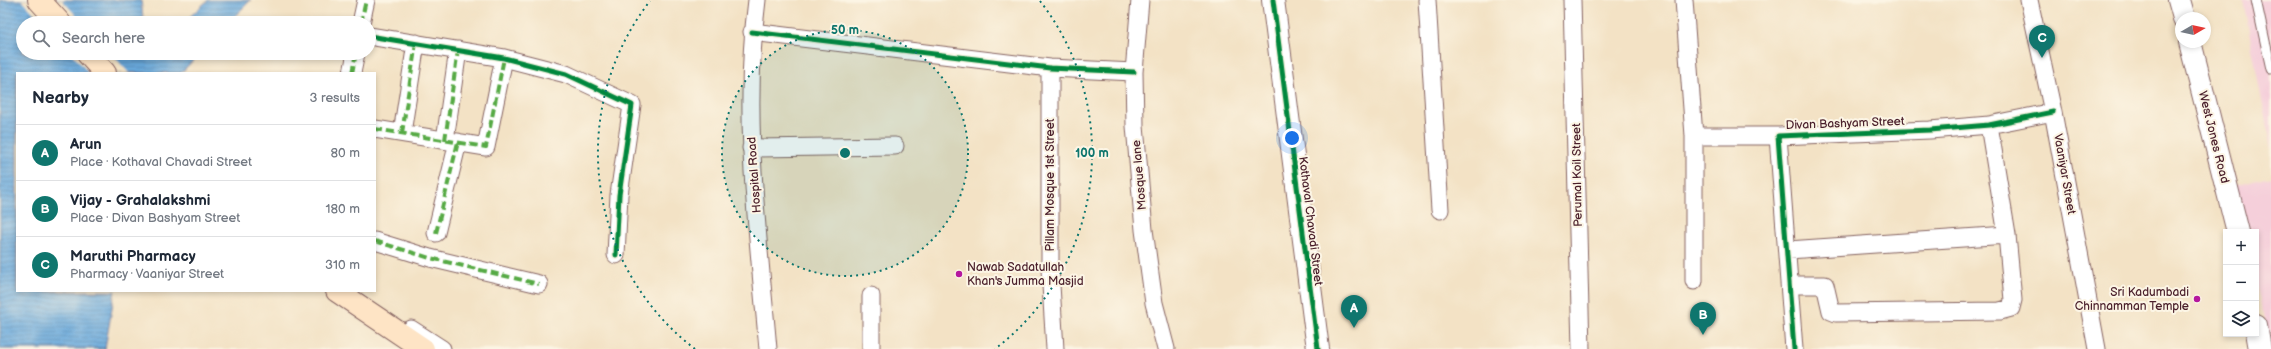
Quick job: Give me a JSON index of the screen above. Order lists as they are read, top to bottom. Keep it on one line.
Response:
{"streets":{"street":["Divan Bashyam Street","West Jones Road","Vaaniyar Street","Hospital Road","Mosque lane","Perumal Koil Street","Pillam Mosque 1st Street","Kothaval Chavadi Street"]},"crossings":[["Divan Bashyam Street","Vaaniyar Street"]],"places":["Nawab Sadatullah Khan's Jumma Masjid","Sri Kadumbadi Chinnamman Temple"],"north":"right","page":{"search":"Search here","pins":["C","A","B"],"heading":["Nearby","3 results"],"list":[{"mark":"A","name":"Arun","note":"Place · Kothaval Chavadi Street","value":"80 m"},{"mark":"B","name":"Vijay - Grahalakshmi","note":"Place · Divan Bashyam Street","value":"180 m"},{"mark":"C","name":"Maruthi Pharmacy","note":"Pharmacy · Vaaniyar Street","value":"310 m"}],"map_buttons":["+","−"]},"rings":["50 m","100 m"]}
